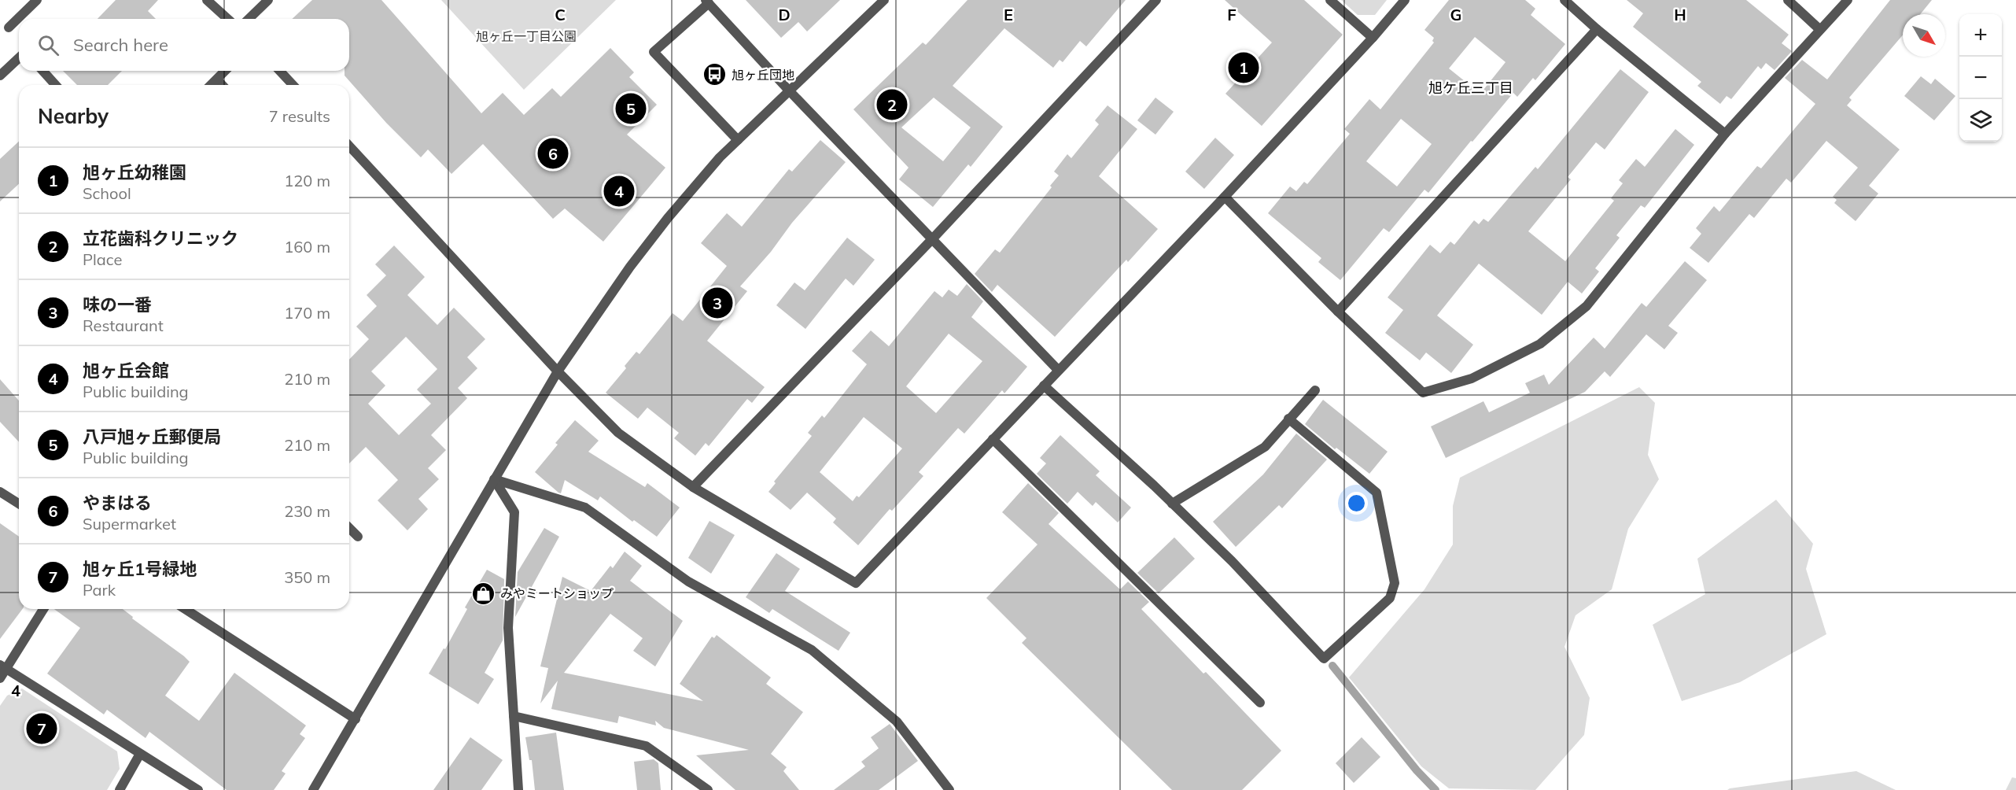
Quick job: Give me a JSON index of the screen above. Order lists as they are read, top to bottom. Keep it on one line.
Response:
{"districts":["旭ケ丘三丁目"],"parks":["旭ヶ丘一丁目公園"],"places":{"bus stop":["旭ヶ丘団地"],"shop":["みやミートショップ"]},"north":"bottom right","page":{"map_buttons":["+","−"],"search":"Search here","pins":["1","2","5","6","4","3","7"],"heading":["Nearby","7 results"],"list":[{"mark":"1","name":"旭ヶ丘幼稚園","note":"School","value":"120 m"},{"mark":"2","name":"立花歯科クリニック","note":"Place","value":"160 m"},{"mark":"3","name":"味の一番","note":"Restaurant","value":"170 m"},{"mark":"4","name":"旭ヶ丘会館","note":"Public building","value":"210 m"},{"mark":"5","name":"八戸旭ヶ丘郵便局","note":"Public building","value":"210 m"},{"mark":"6","name":"やまはる","note":"Supermarket","value":"230 m"},{"mark":"7","name":"旭ヶ丘1号緑地","note":"Park","value":"350 m"}]},"grid":{"columns":["C","D","E","F","G","H"],"rows":["4"]}}
